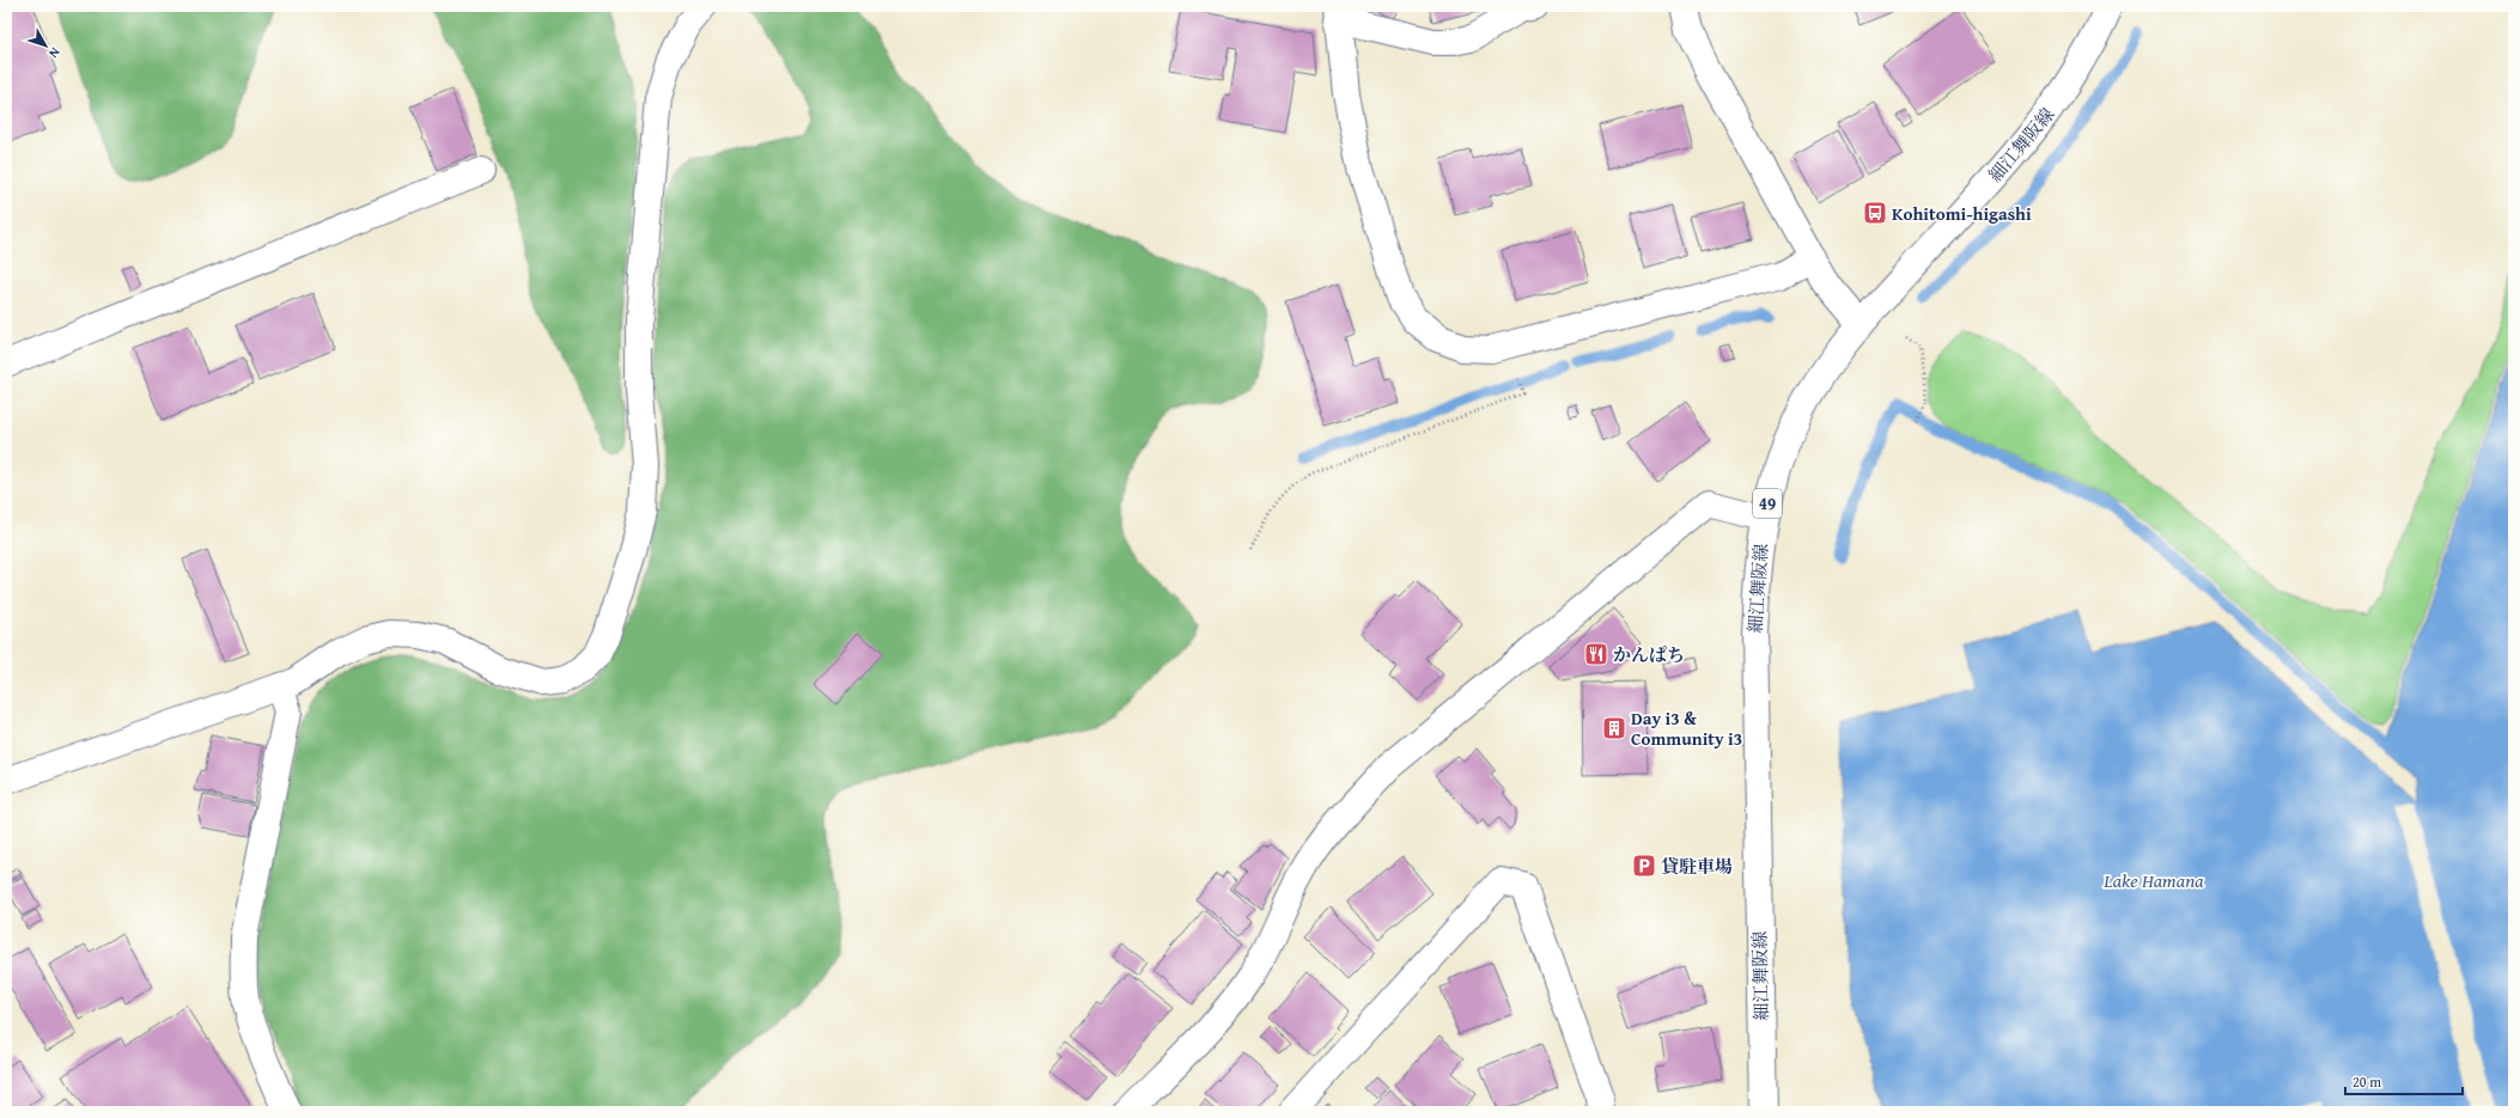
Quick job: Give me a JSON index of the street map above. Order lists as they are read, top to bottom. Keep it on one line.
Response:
{"streets":{"street":["細江舞阪線","49"]},"water":["Lake Hamana"],"places":{"bus stop":["Kohitomi-higashi"],"restaurant":["かんぱち"],"building":["Day i3 & Community i3"],"parking":["貸駐車場"]},"scale_bar":"20 m","north":"bottom right"}
